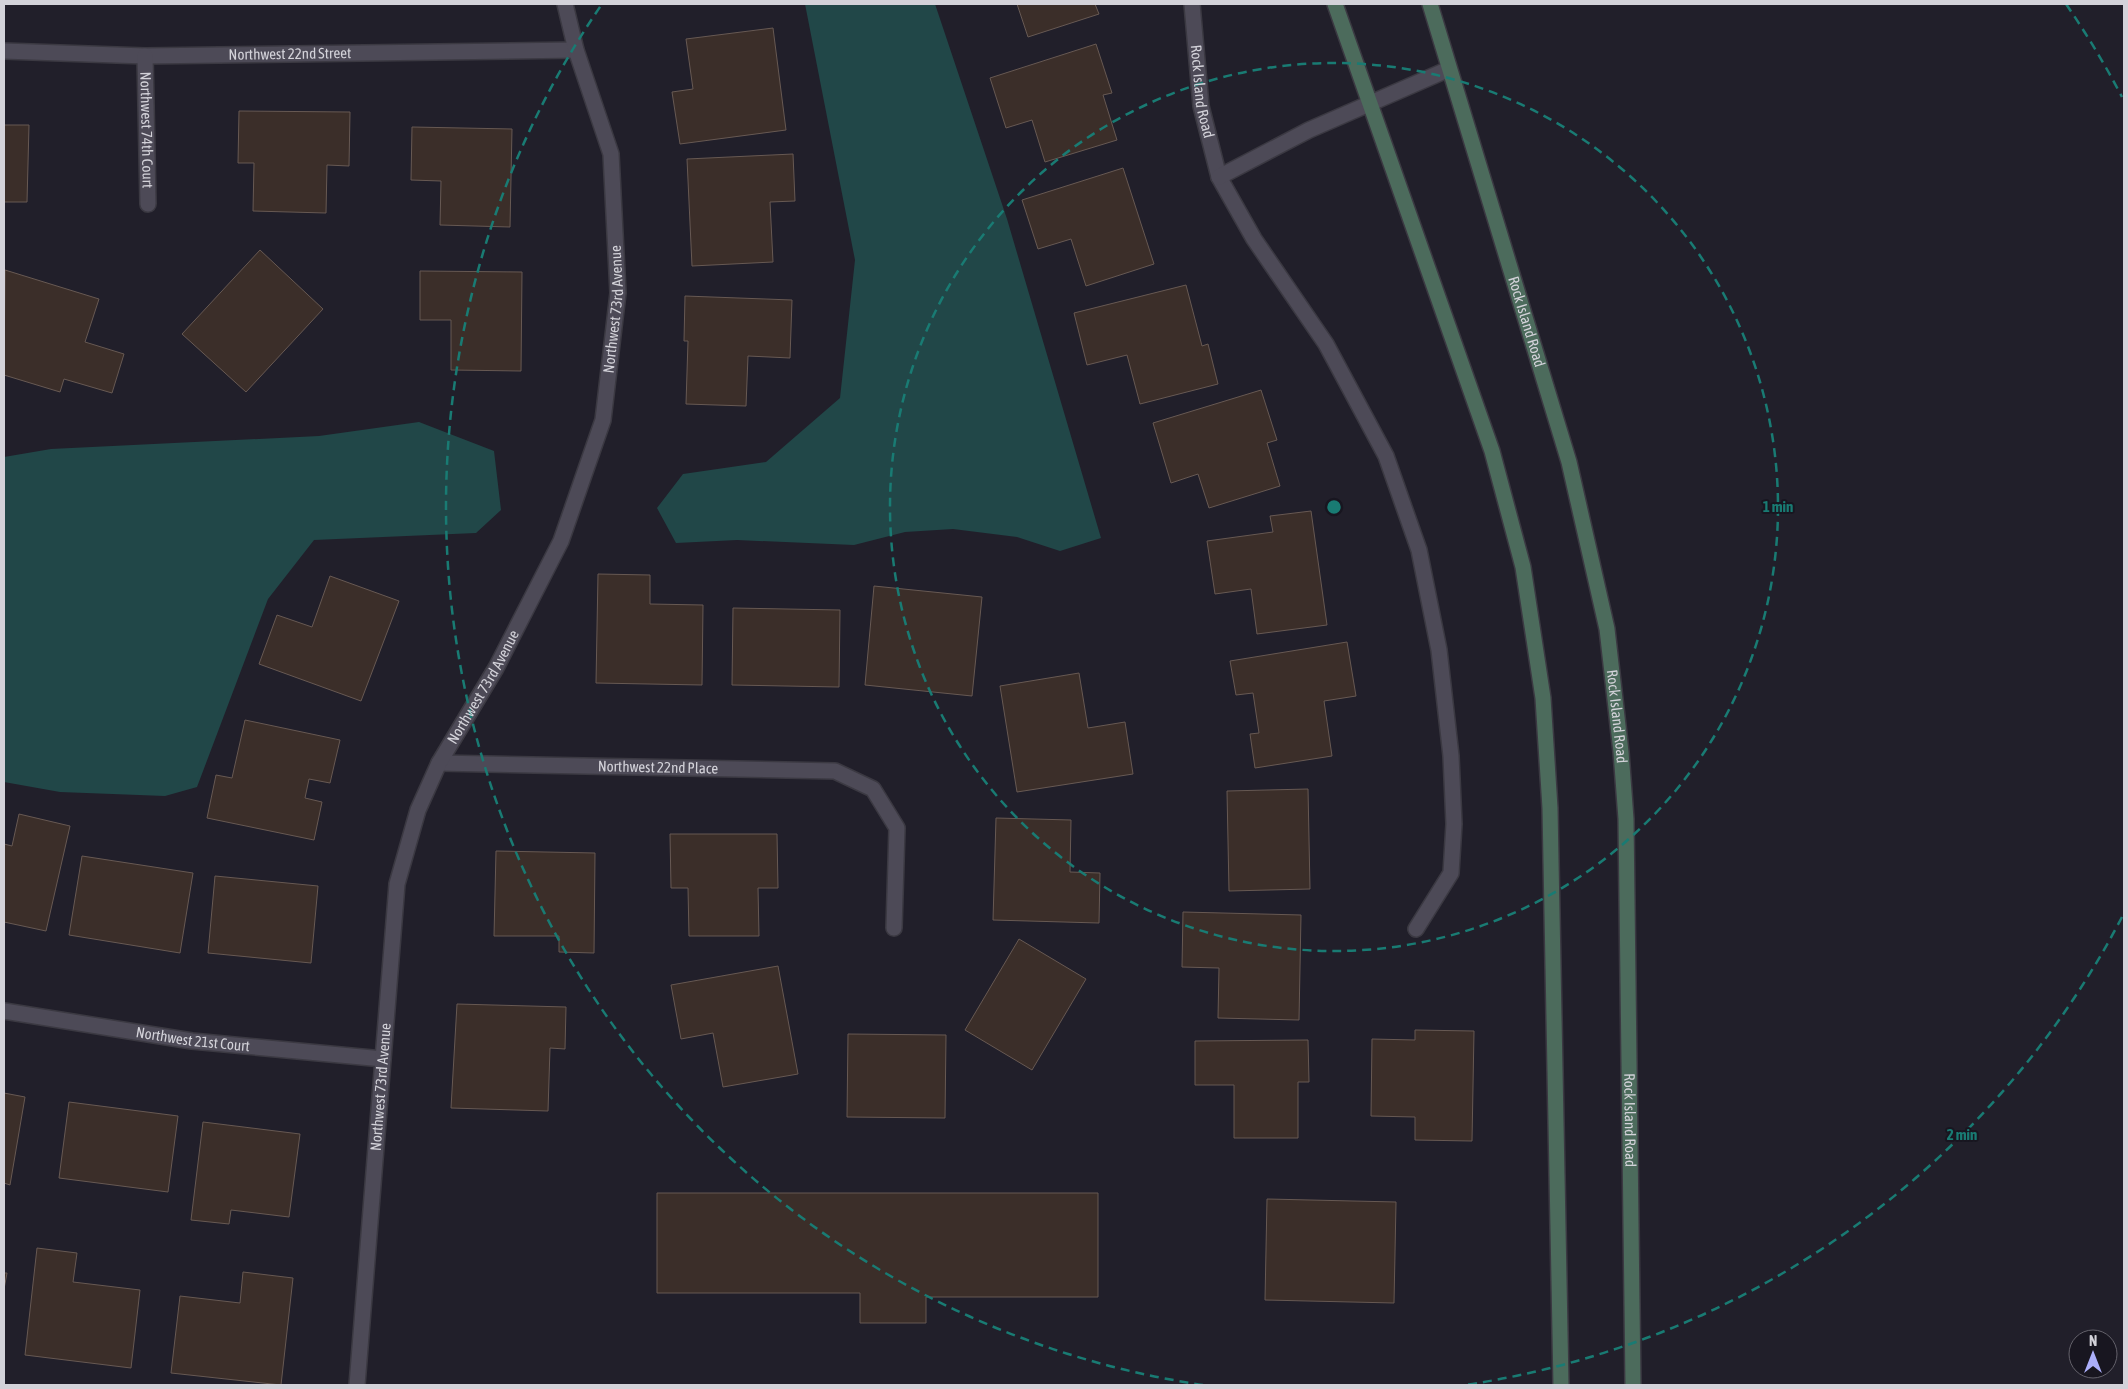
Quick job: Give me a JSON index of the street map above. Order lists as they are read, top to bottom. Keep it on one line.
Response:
{"streets":{"main road":["Rock Island Road"],"street":["Northwest 22nd Street","Northwest 74th Court","Northwest 73rd Avenue","Northwest 22nd Place","Northwest 21st Court"]},"crossings":[["Northwest 22nd Street","Northwest 74th Court"],["Northwest 22nd Street","Northwest 73rd Avenue"],["Northwest 73rd Avenue","Northwest 22nd Place"],["Northwest 73rd Avenue","Northwest 21st Court"]],"north":"top","rings":["1 min","2 min"]}
